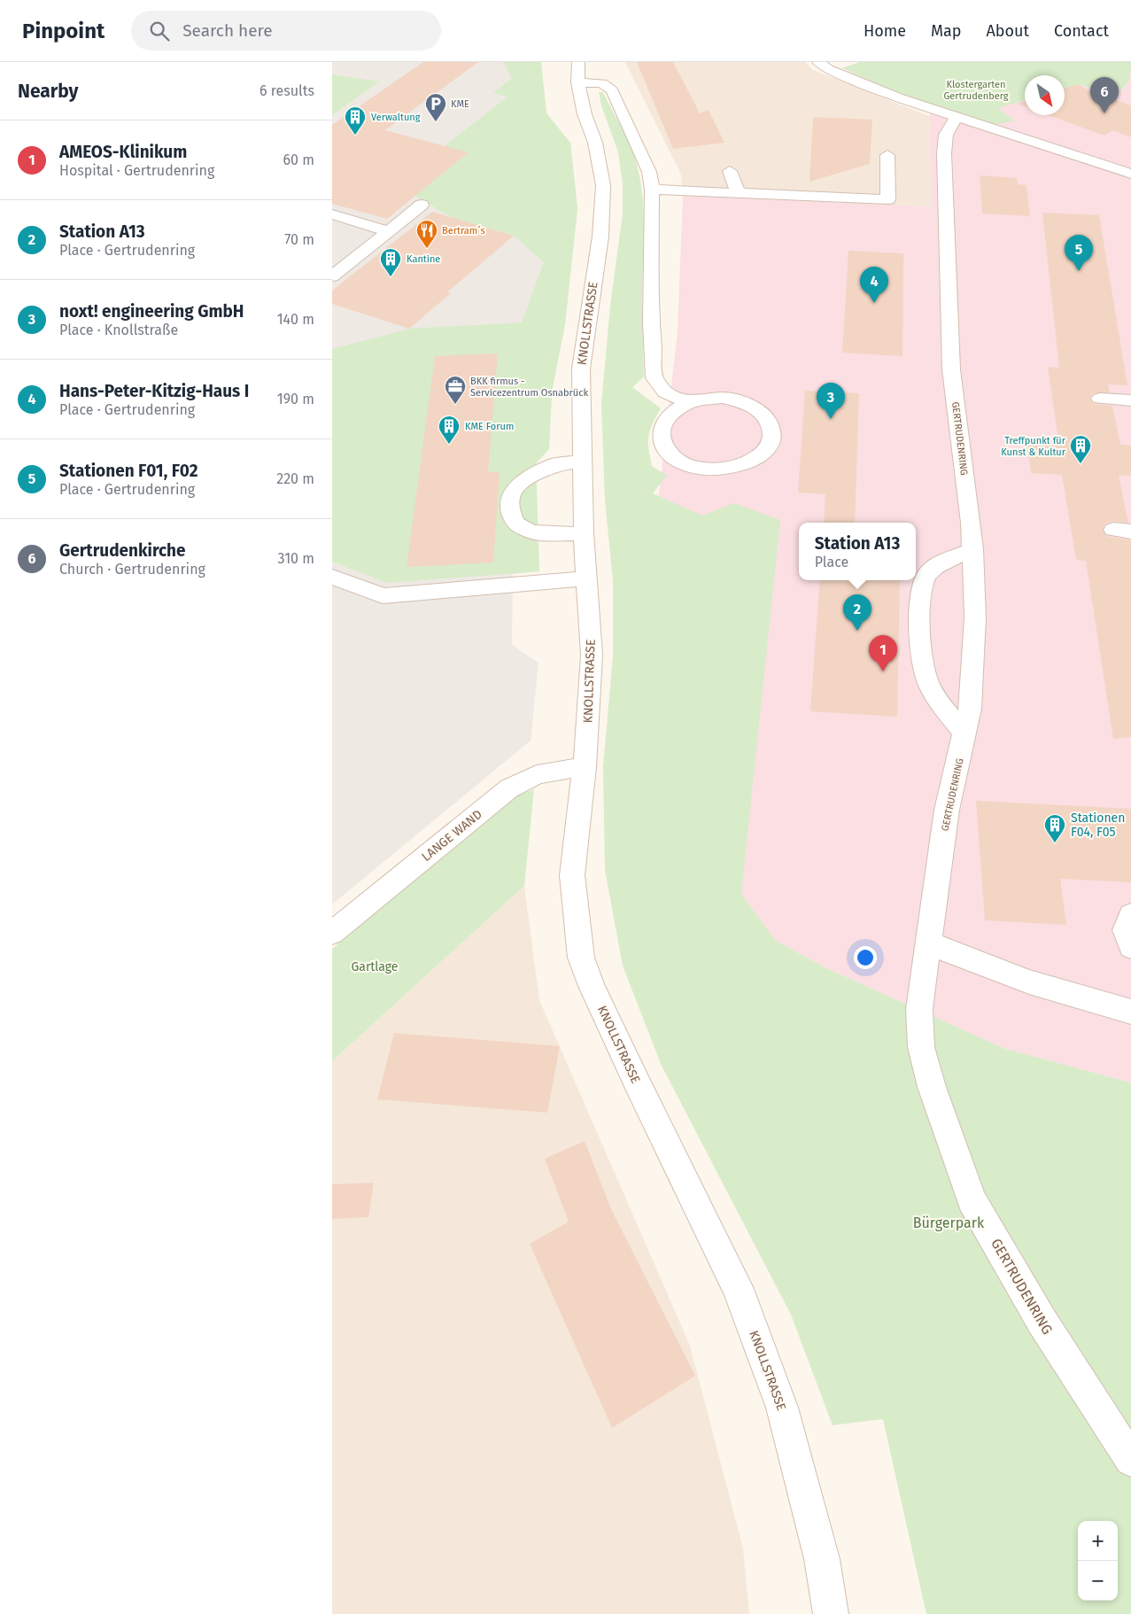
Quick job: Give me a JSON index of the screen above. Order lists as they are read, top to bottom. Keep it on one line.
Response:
{"streets":{"street":["KNOLLSTRASSE","GERTRUDENRING","LANGE WAND"]},"crossings":[["KNOLLSTRASSE","LANGE WAND"]],"parks":["Klostergarten Gertrudenberg","Gartlage","Bürgerpark"],"places":{"parking":["KME"],"building":["Verwaltung","Kantine","KME Forum","Treffpunkt für Kunst & Kultur","Stationen F04, F05"],"restaurant":["Bertram´s"],"office":["BKK firmus - Servicezentrum Osnabrück"]},"north":"bottom right","page":{"header":"Pinpoint","search":"Search here","nav":["Home","Map","About","Contact"],"heading":["Nearby","6 results"],"pins":["6","5","4","3","2","1"],"list":[{"mark":"1","name":"AMEOS-Klinikum","note":"Hospital · Gertrudenring","value":"60 m"},{"mark":"2","name":"Station A13","note":"Place · Gertrudenring","value":"70 m"},{"mark":"3","name":"noxt! engineering GmbH","note":"Place · Knollstraße","value":"140 m"},{"mark":"4","name":"Hans-Peter-Kitzig-Haus I","note":"Place · Gertrudenring","value":"190 m"},{"mark":"5","name":"Stationen F01, F02","note":"Place · Gertrudenring","value":"220 m"},{"mark":"6","name":"Gertrudenkirche","note":"Church · Gertrudenring","value":"310 m"}],"popup":["Station A13","Place"],"map_buttons":["+","−"]}}
